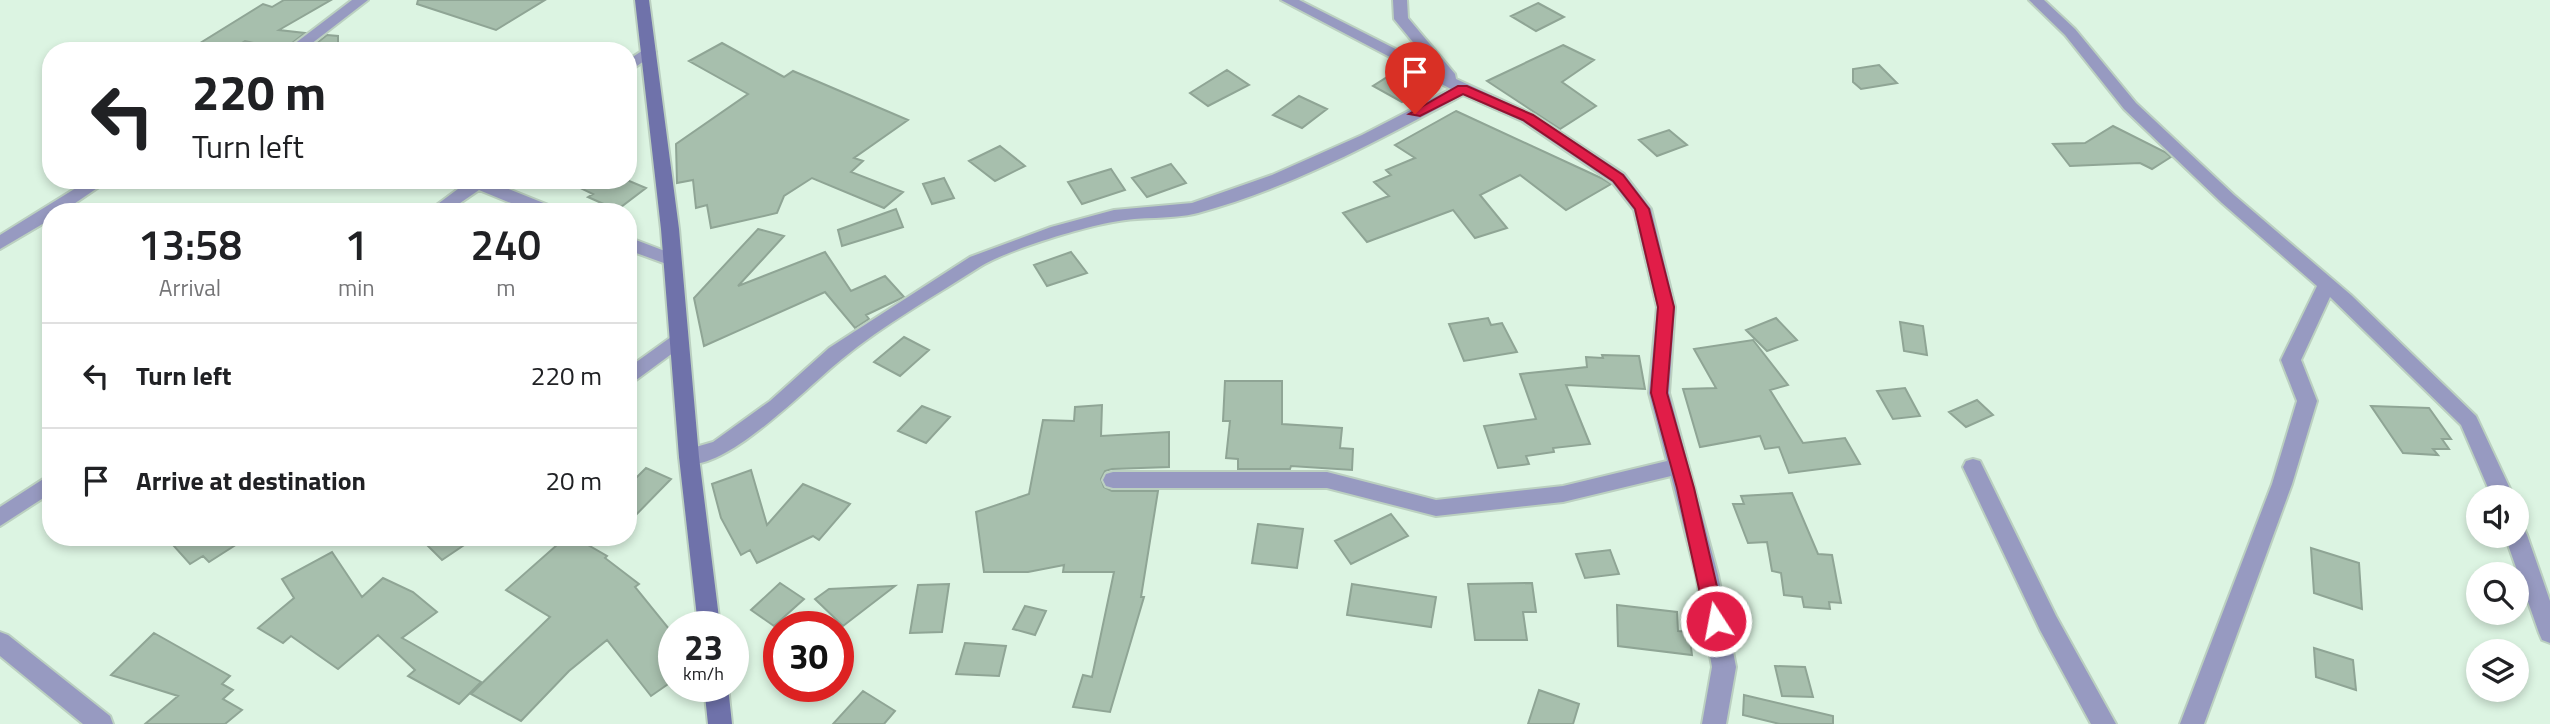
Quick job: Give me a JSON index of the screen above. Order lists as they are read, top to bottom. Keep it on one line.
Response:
{"page":{"turn":["220 m","Turn left"],"eta":["13:58","Arrival","1","min","240","m"],"list":[{"name":"Turn left","value":"220 m"},{"name":"Arrive at destination","value":"20 m"}],"speed":"23 km/h","limit":"30"}}
